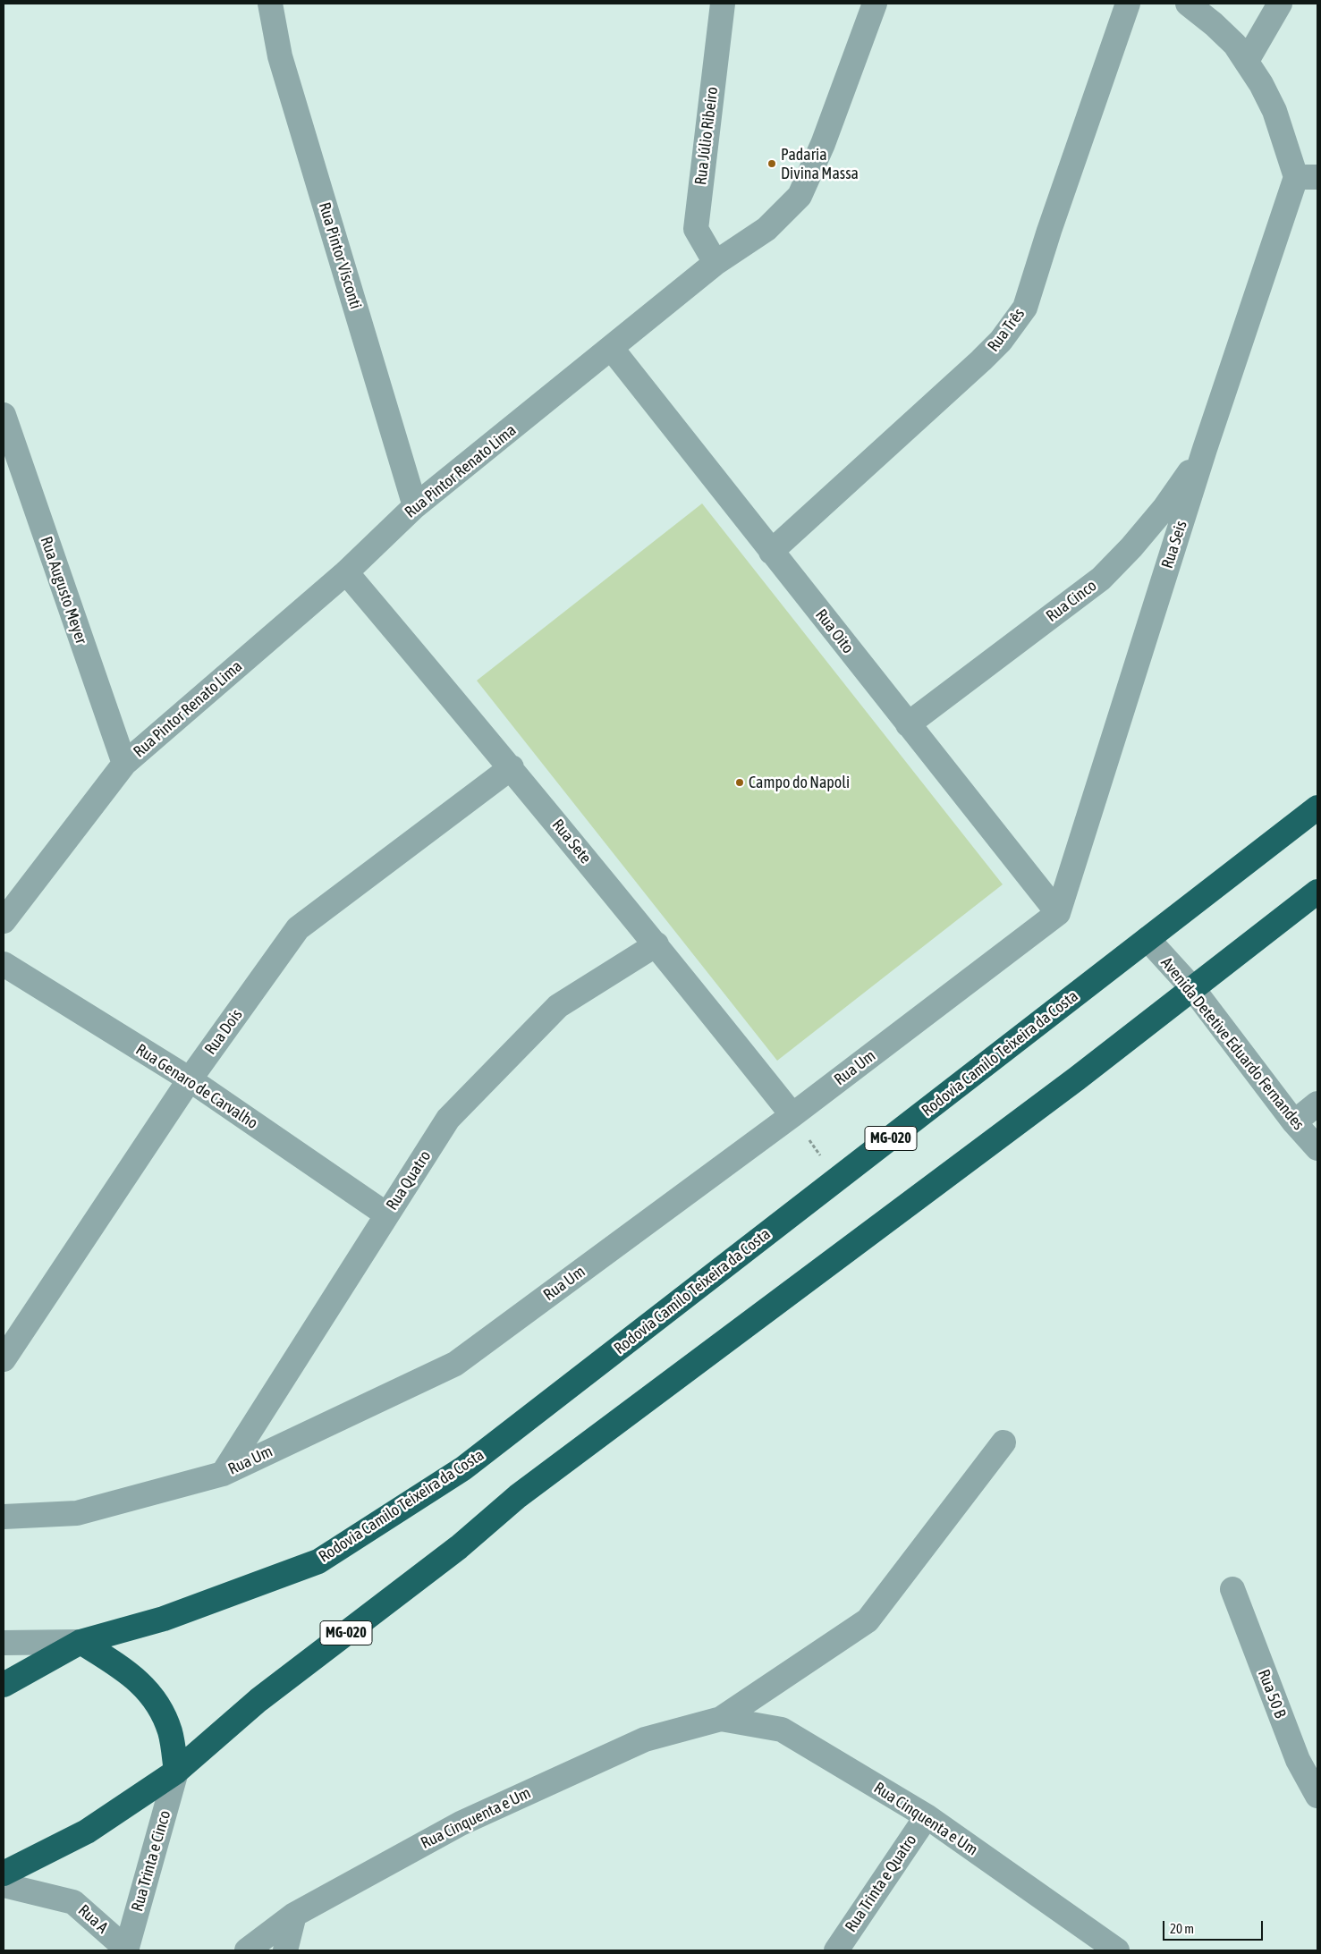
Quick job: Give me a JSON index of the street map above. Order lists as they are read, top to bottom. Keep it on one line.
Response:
{"streets":{"highway":["Rodovia Camilo Teixeira da Costa","MG-020"],"street":["Rua Júlio Ribeiro","Rua Pintor Visconti","Rua Três","Rua Pintor Renato Lima","Rua Seis","Rua Augusto Meyer","Rua Cinco","Rua Oito","Rua Sete","Rua Dois","Avenida Detetive Eduardo Fernandes","Rua Um","Rua Genaro de Carvalho","Rua Quatro","Rua 50 B","Rua Cinquenta e Um","Rua Trinta e Cinco","Rua Trinta e Quatro","Rua A"]},"crossings":[["Rua Júlio Ribeiro","Rua Pintor Renato Lima"],["Rua Pintor Visconti","Rua Pintor Renato Lima"],["Rua Três","Rua Oito"],["Rua Pintor Renato Lima","Rua Augusto Meyer"],["Rua Pintor Renato Lima","Rua Oito"],["Rua Pintor Renato Lima","Rua Sete"],["Rua Seis","Rua Cinco"],["Rua Seis","Rua Oito"],["Rua Seis","Rua Um"],["Rua Cinco","Rua Oito"],["Rua Oito","Rua Um"],["Rua Sete","Rua Dois"],["Rua Sete","Rua Um"],["Rua Sete","Rua Quatro"],["Rua Dois","Rua Genaro de Carvalho"],["Avenida Detetive Eduardo Fernandes","Rodovia Camilo Teixeira da Costa"],["Avenida Detetive Eduardo Fernandes","MG-020"],["Rodovia Camilo Teixeira da Costa","MG-020"],["Rua Um","Rua Quatro"],["Rua Genaro de Carvalho","Rua Quatro"],["MG-020","Rua Trinta e Cinco"],["Rua Cinquenta e Um","Rua Trinta e Quatro"],["Rua Trinta e Cinco","Rua A"]],"places":["Padaria Divina Massa","Campo do Napoli"],"scale_bar":"20 m"}
